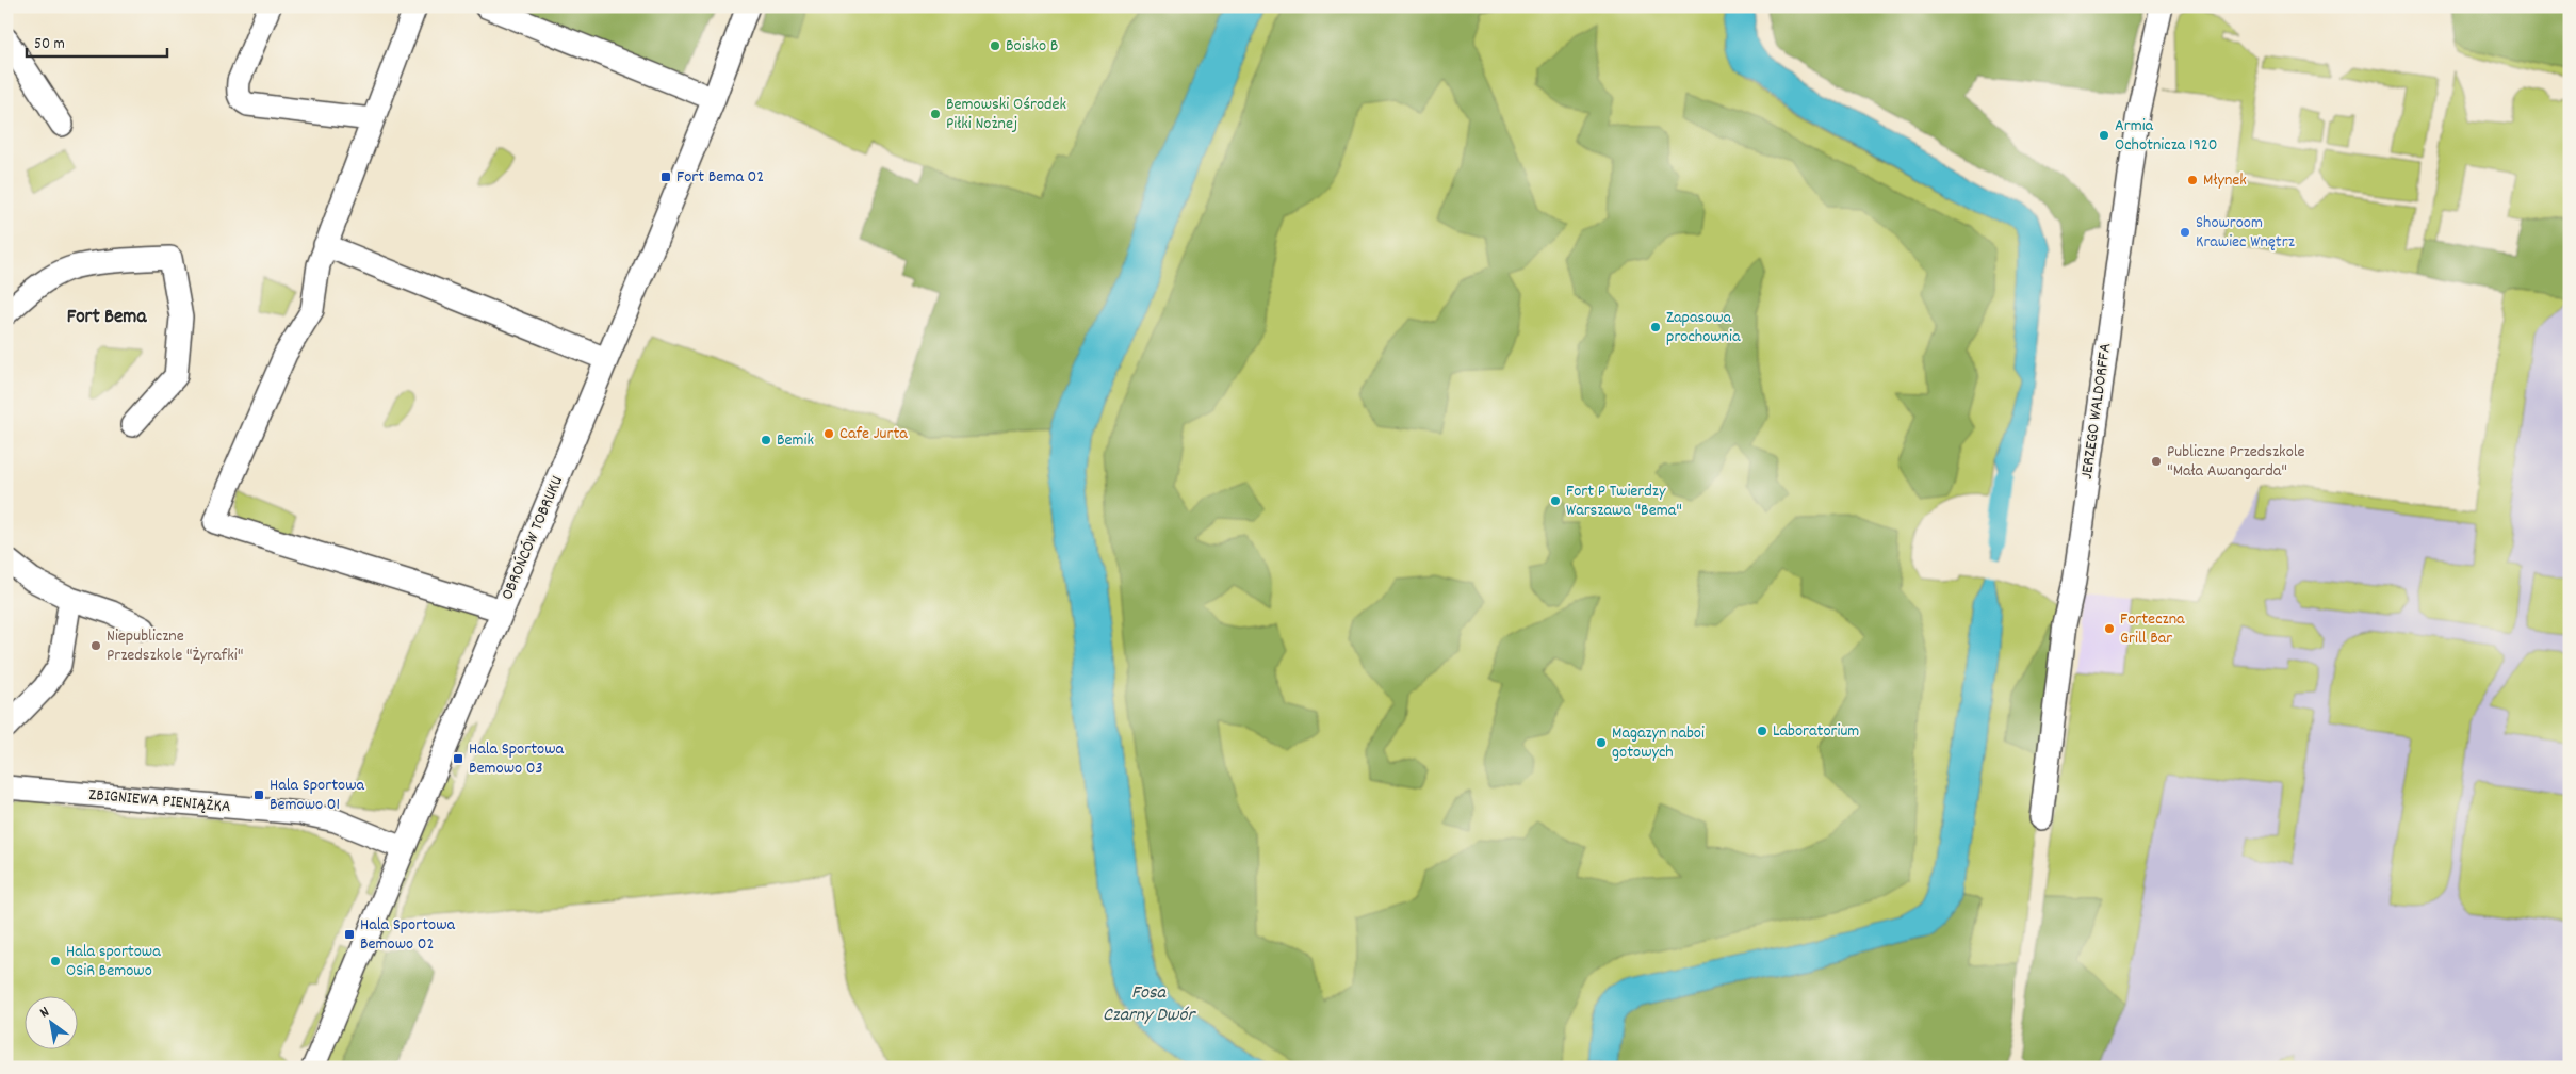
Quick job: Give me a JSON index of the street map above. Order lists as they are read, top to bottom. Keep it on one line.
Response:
{"streets":{"street":["JERZEGO WALDORFFA","OBROŃCÓW TOBRUKU","ZBIGNIEWA PIENIĄŻKA"]},"crossings":[["OBROŃCÓW TOBRUKU","ZBIGNIEWA PIENIĄŻKA"]],"districts":["Fort Bema"],"water":["Fosa Czarny Dwór"],"places":{"other":["Boisko B","Bemowski Ośrodek Piłki Nożnej","Armia Ochotnicza 1920","Młynek","Showroom Krawiec Wnętrz","Zapasowa prochownia","Cafe Jurta","Bemik","Publiczne Przedszkole \"Mała Awangarda\"","Fort P Twierdzy Warszawa \"Bema\"","Forteczna Grill Bar","Niepubliczne Przedszkole \"Żyrafki\"","Laboratorium","Magazyn naboi gotowych","Hala sportowa OSiR Bemowo"],"transit":["Fort Bema 02","Hala Sportowa Bemowo 03","Hala Sportowa Bemowo 01","Hala Sportowa Bemowo 02"]},"scale_bar":"50 m","north":"top left"}
